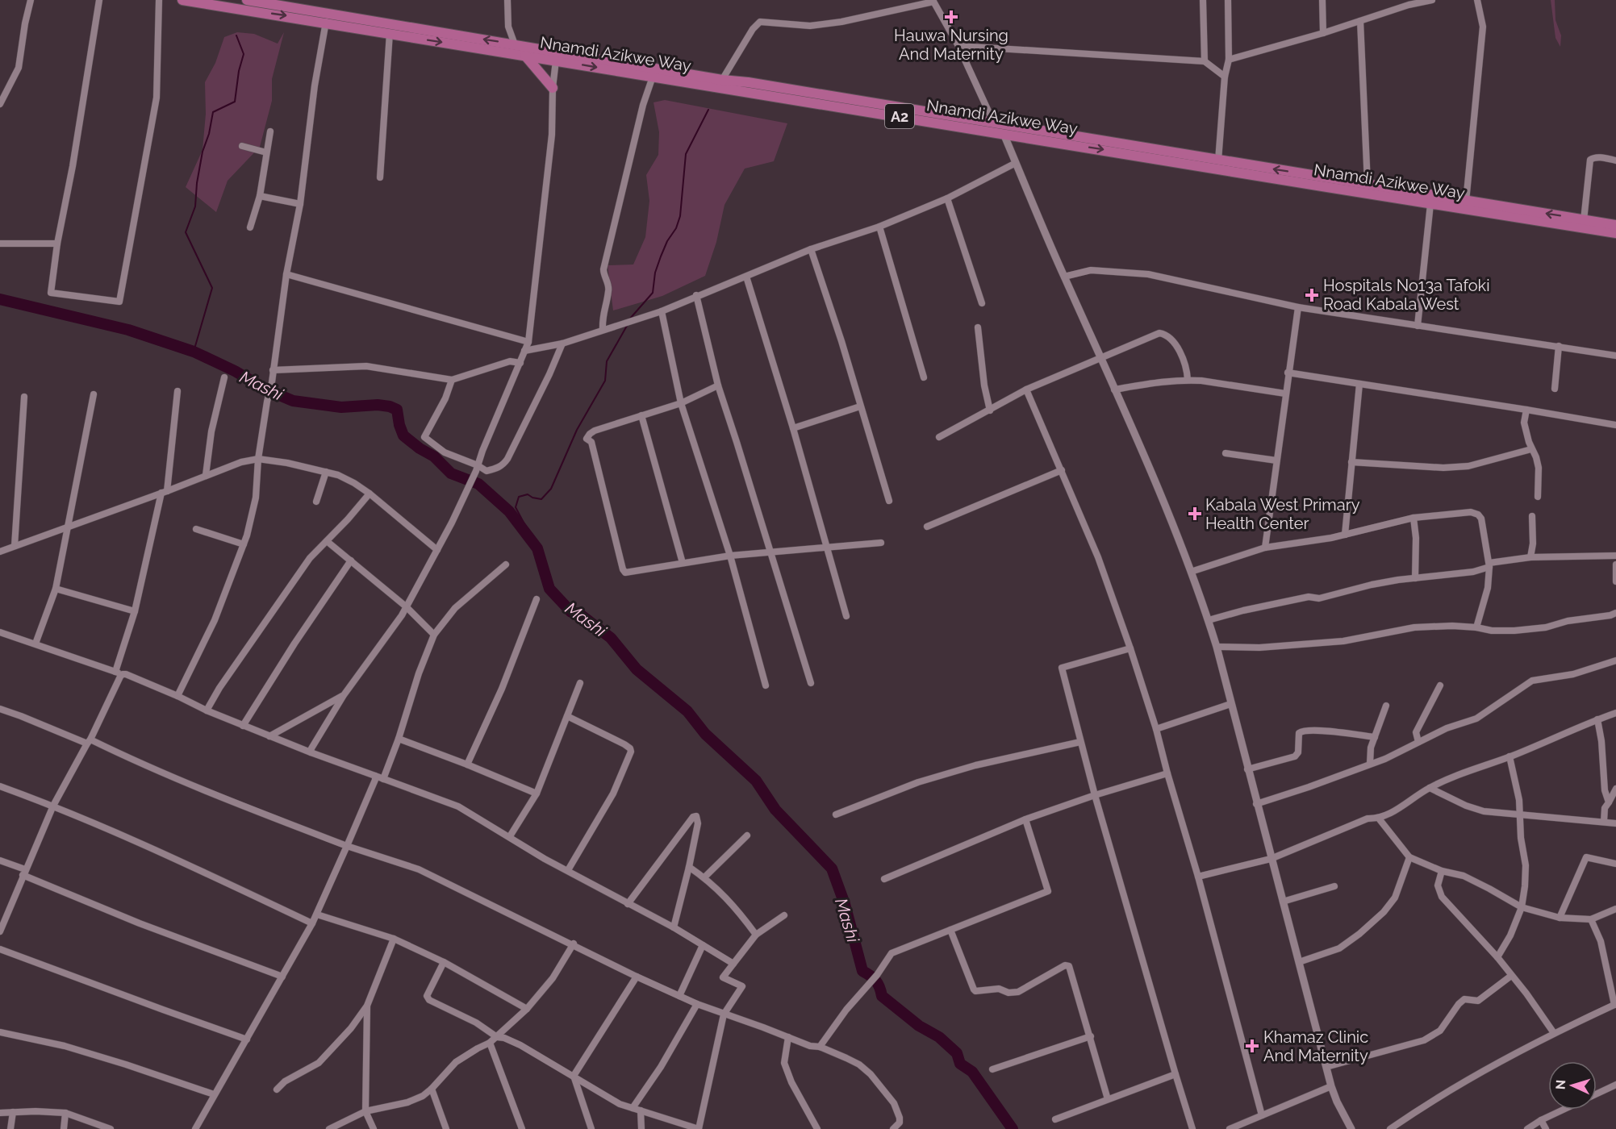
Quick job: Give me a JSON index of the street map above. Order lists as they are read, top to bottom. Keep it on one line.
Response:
{"streets":{"highway":["Nnamdi Azikwe Way","A2"]},"water":["Mashi"],"places":{"health":["Hauwa Nursing And Maternity","Hospitals No13a Tafoki Road Kabala West","Kabala West Primary Health Center","Khamaz Clinic And Maternity"]},"north":"left"}
